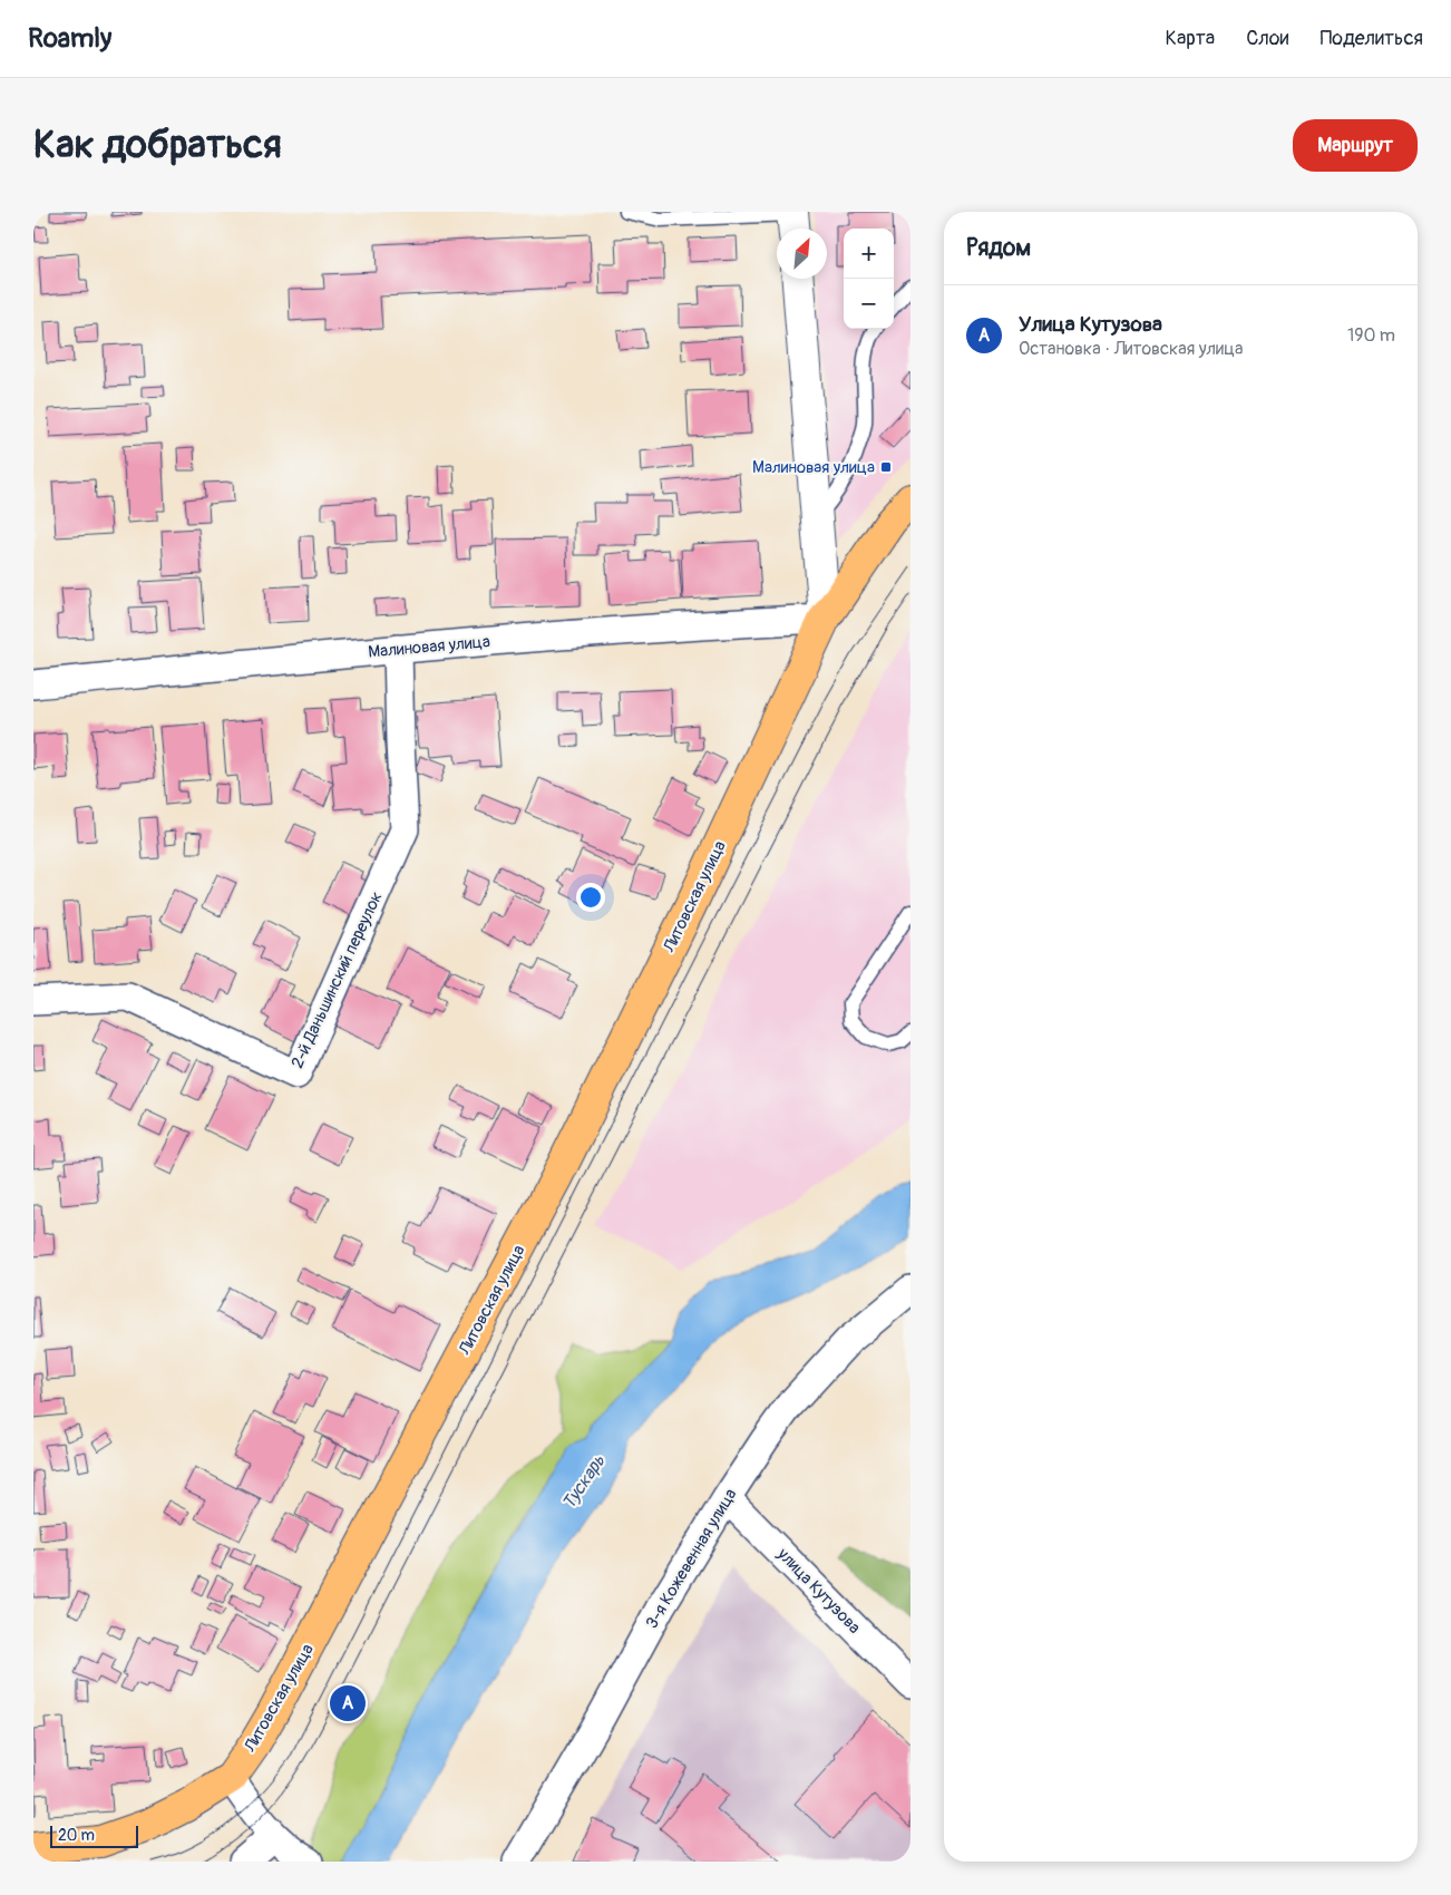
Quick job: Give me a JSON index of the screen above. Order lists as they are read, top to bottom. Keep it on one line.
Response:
{"streets":{"main road":["Литовская улица"],"street":["Малиновая улица","2-й Даньшинский переулок","3-я Кожевенная улица","улица Кутузова"]},"crossings":[["Малиновая улица","Литовская улица"],["Малиновая улица","2-й Даньшинский переулок"],["3-я Кожевенная улица","улица Кутузова"]],"water":["Тускарь"],"places":{"transit":["Малиновая улица"]},"scale_bar":"20 m","north":"top right","page":{"header":"Roamly","nav":["Карта","Слои","Поделиться"],"buttons":"Маршрут","title":"Как добраться","heading":"Рядом","map_buttons":["+","−"],"list":[{"mark":"A","name":"Улица Кутузова","note":"Остановка · Литовская улица","value":"190 m"}],"pins":"A","scale":"20 m"}}
